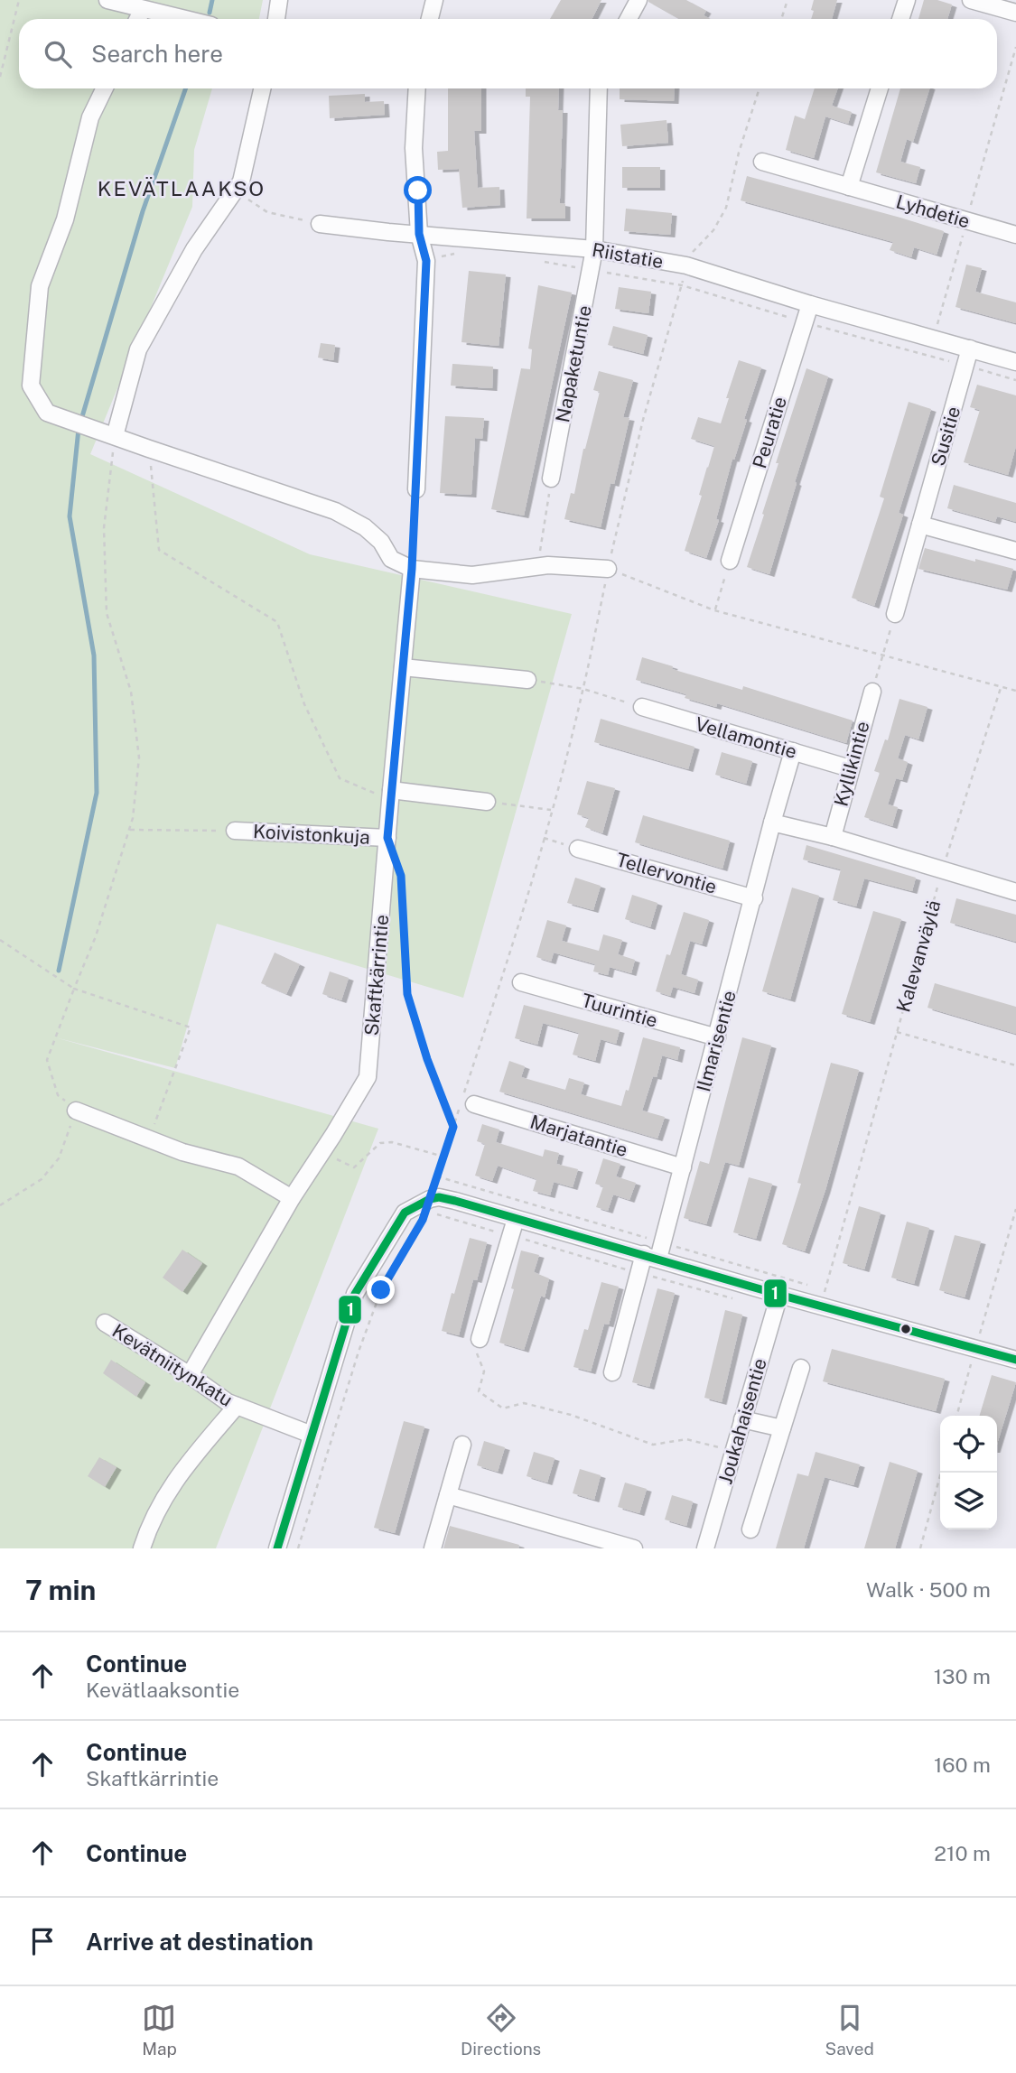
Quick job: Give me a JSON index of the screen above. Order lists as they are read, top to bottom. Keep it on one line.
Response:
{"streets":{"street":["Lyhdetie","Riistatie","Napaketuntie","Peuratie","Susitie","Vellamontie","Kyllikintie","Koivistonkuja","Tellervontie","Skaftkärrintie","Tuurintie","Ilmarisentie","Marjatantie","Kevätniitynkatu","Joukahaisentie"],"path":["Kalevanväylä"]},"crossings":[["Riistatie","Napaketuntie"],["Riistatie","Peuratie"],["Riistatie","Susitie"],["Vellamontie","Kyllikintie"],["Vellamontie","Ilmarisentie"],["Koivistonkuja","Skaftkärrintie"],["Tellervontie","Ilmarisentie"],["Skaftkärrintie","Kevätniitynkatu"],["Tuurintie","Ilmarisentie"],["Ilmarisentie","Marjatantie"]],"districts":["KEVÄTLAAKSO"],"lines":["transit line 1"],"page":{"search":"Search here","heading":["7 min","Walk · 500 m"],"list":[["Continue","Kevätlaaksontie","130 m"],["Continue","Skaftkärrintie","160 m"],["Continue","210 m"],"Arrive at destination"],"nav":["Map","Directions","Saved"]}}
